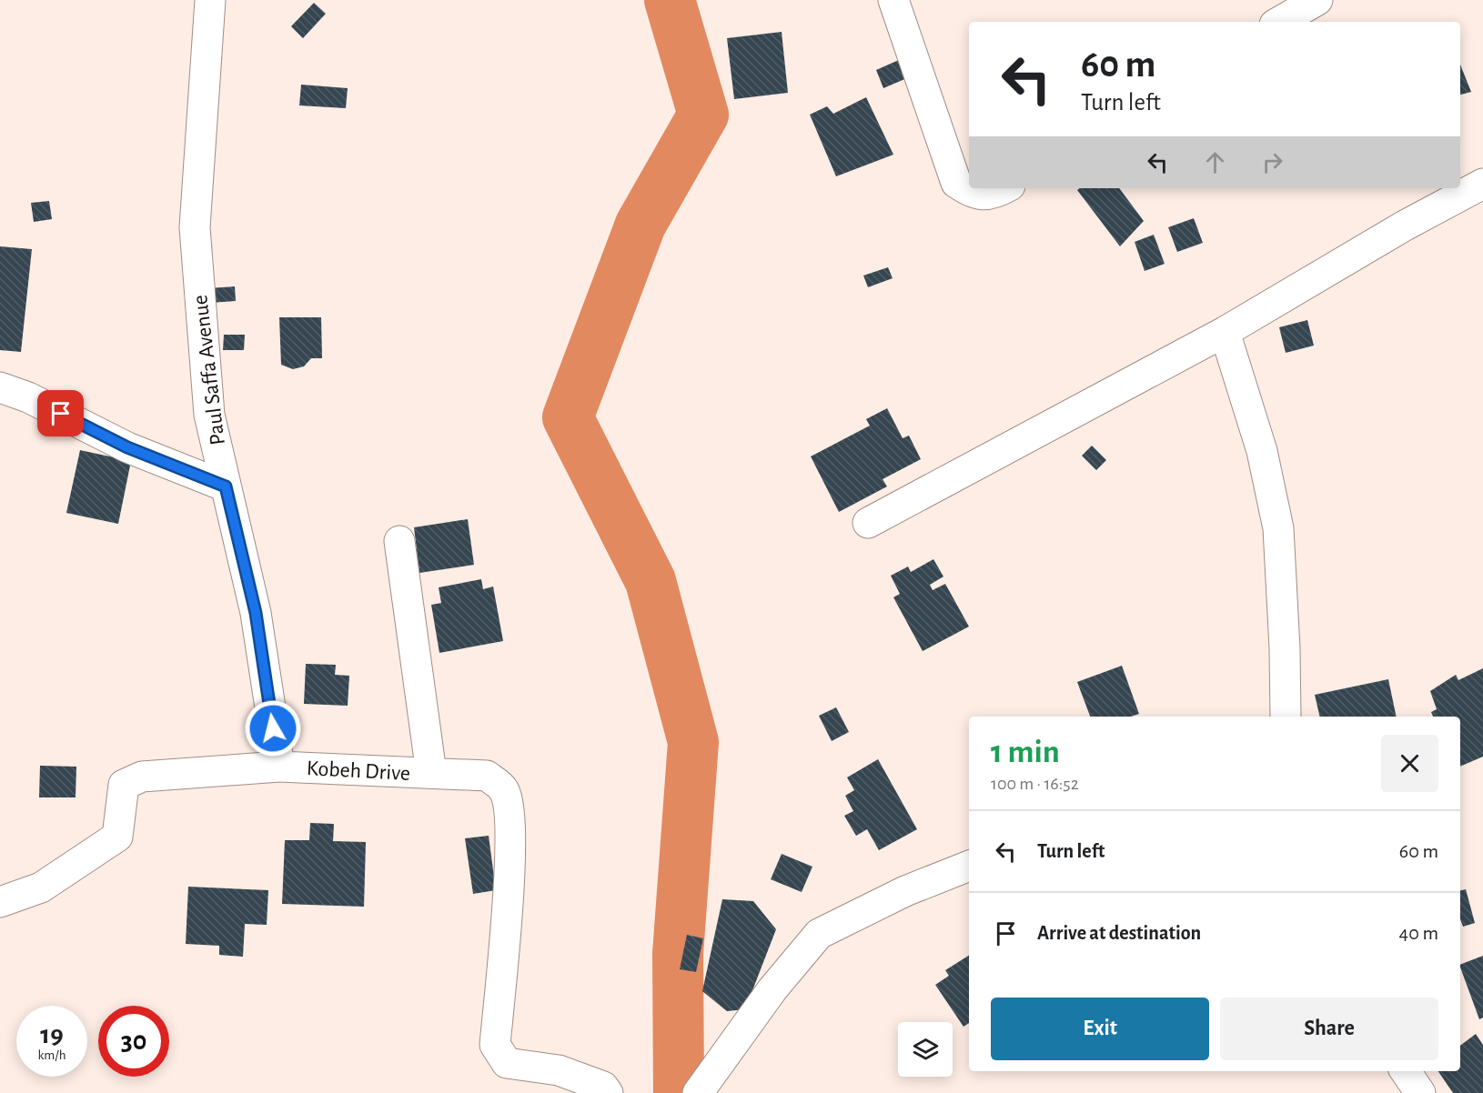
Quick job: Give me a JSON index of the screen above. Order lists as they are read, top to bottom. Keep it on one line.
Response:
{"streets":{"street":["Paul Saffa Avenue","Kobeh Drive"]},"crossings":[["Paul Saffa Avenue","Kobeh Drive"]],"page":{"turn":["60 m","Turn left"],"heading":["1 min","100 m · 16:52"],"list":[{"name":"Turn left","value":"60 m"},{"name":"Arrive at destination","value":"40 m"}],"buttons":["Exit","Share"],"speed":"19 km/h","limit":"30"}}
